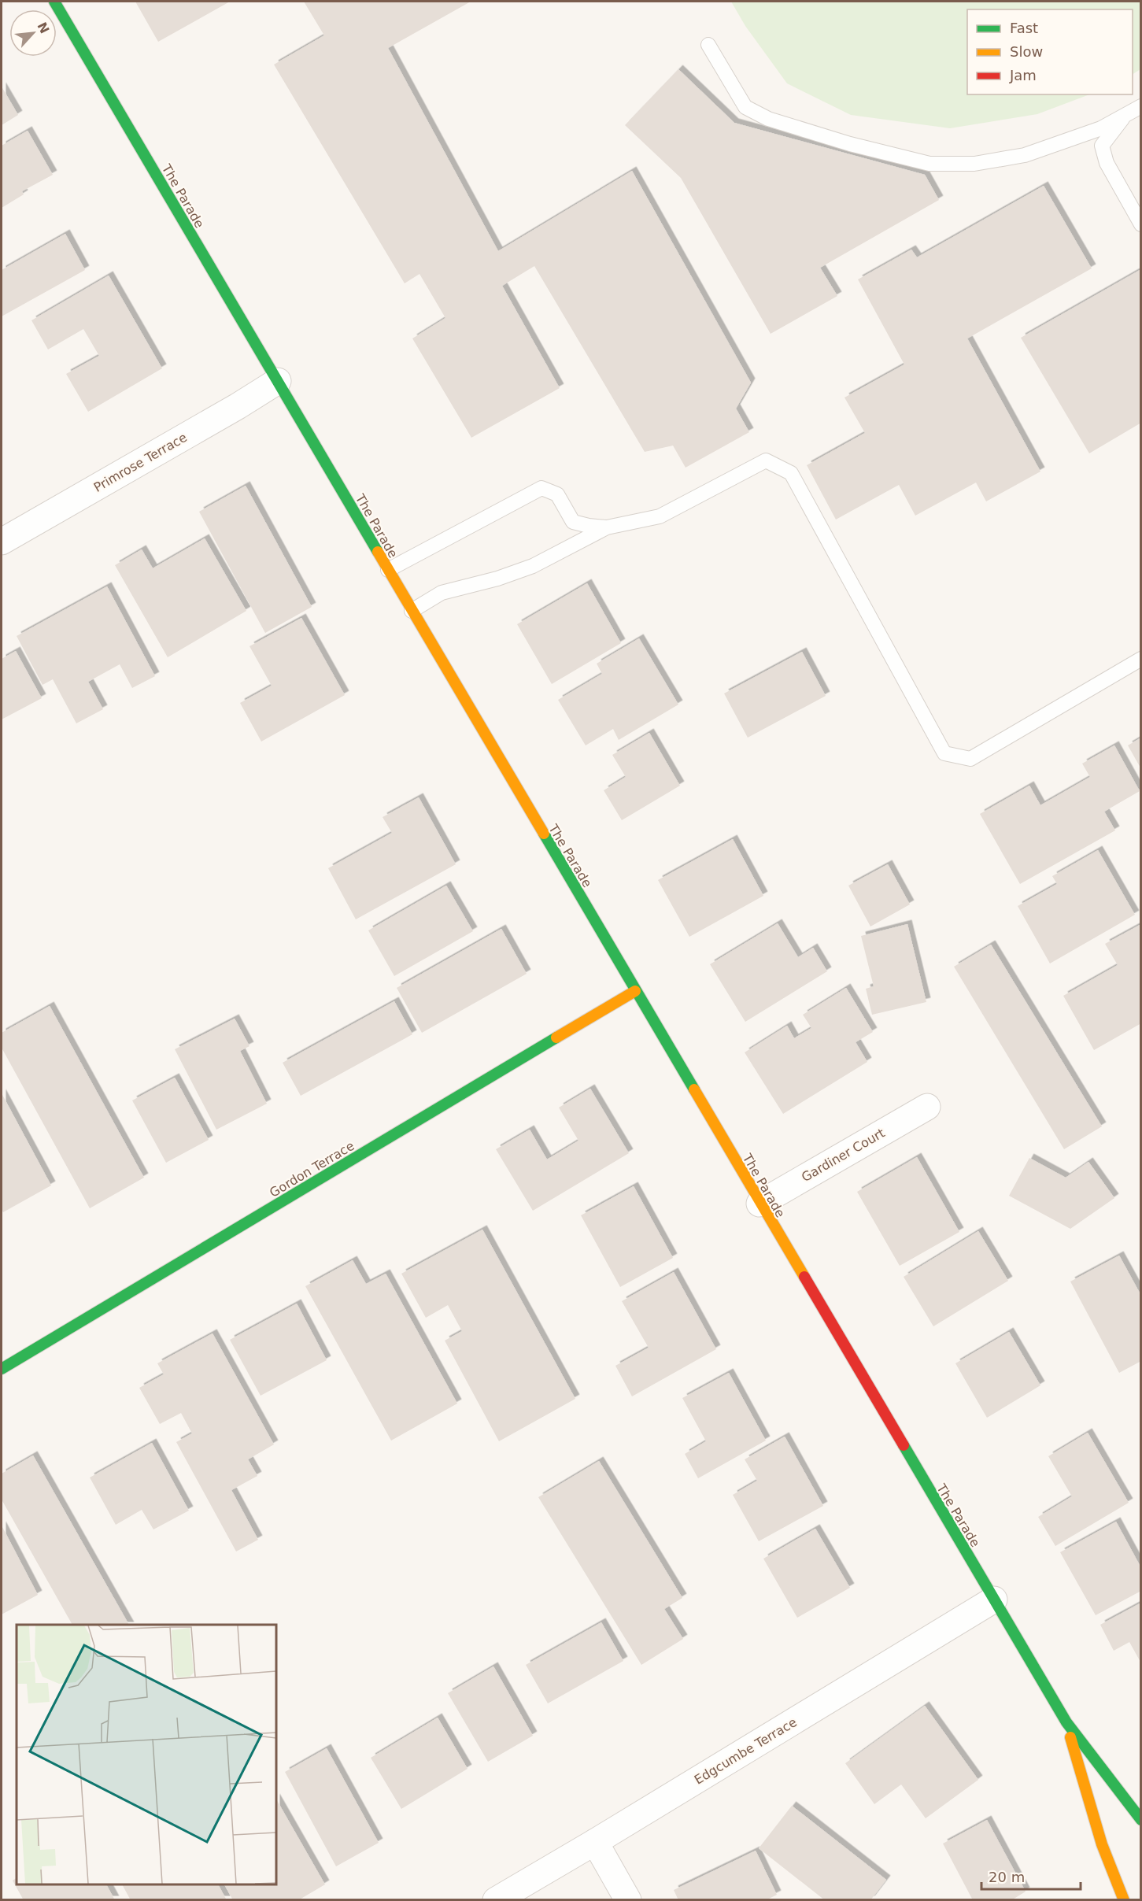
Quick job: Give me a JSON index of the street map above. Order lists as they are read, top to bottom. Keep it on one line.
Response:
{"streets":{"main road":["The Parade","Gordon Terrace"],"street":["Primrose Terrace","Gardiner Court","Edgcumbe Terrace"]},"crossings":[["The Parade","Primrose Terrace"],["The Parade","Gardiner Court"],["The Parade","Gordon Terrace"],["The Parade","Edgcumbe Terrace"]],"legend":["Fast","Slow","Jam"],"scale_bar":"20 m","north":"top right"}
